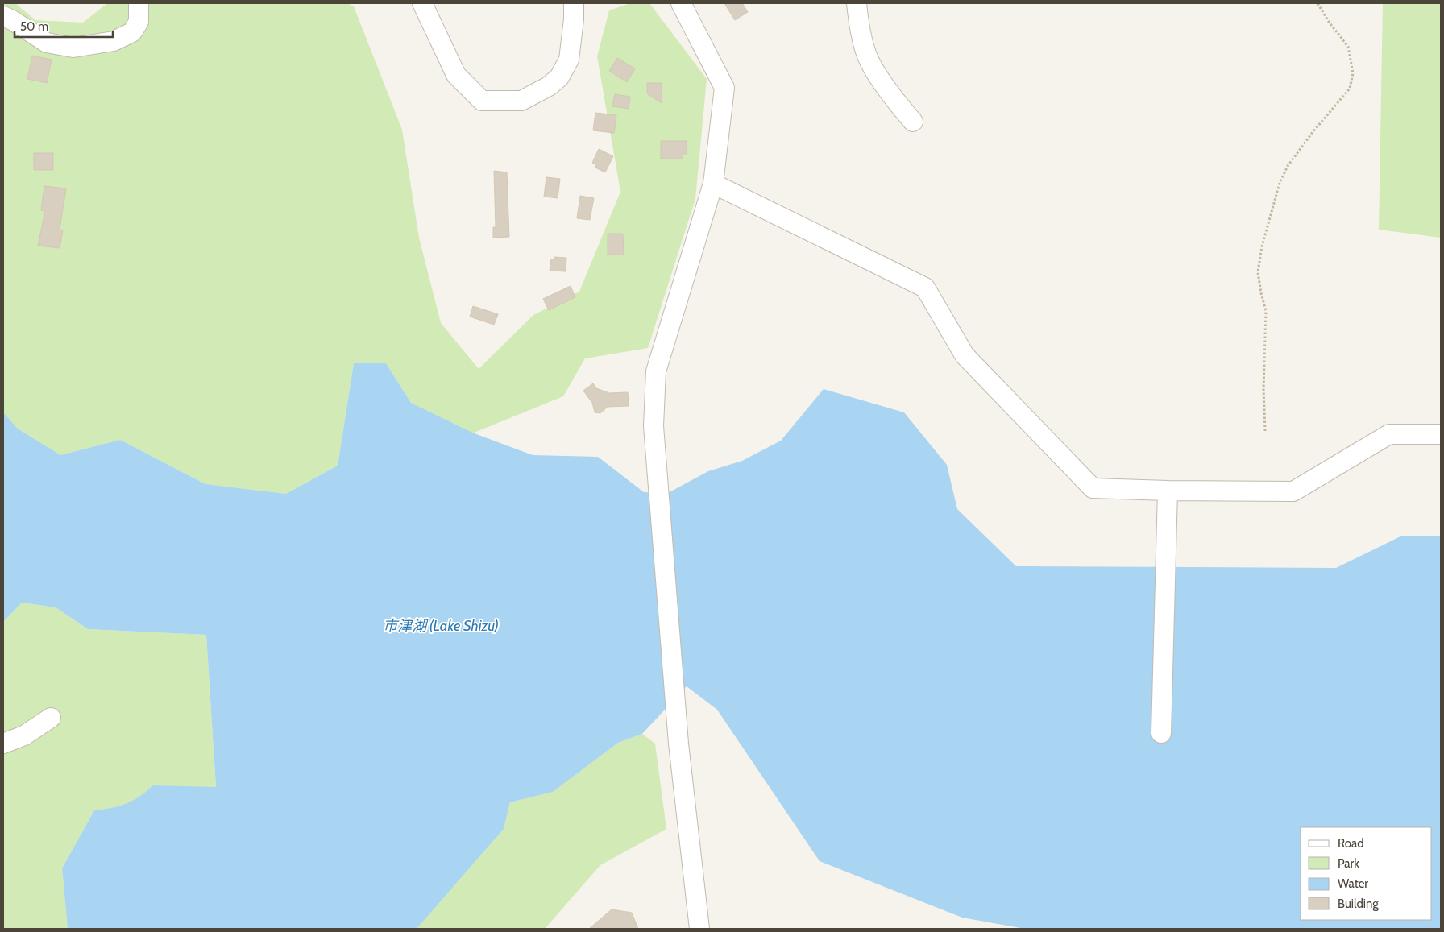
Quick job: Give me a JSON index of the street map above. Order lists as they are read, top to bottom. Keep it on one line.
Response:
{"water":["市津湖 (Lake Shizu)"],"legend":["Road","Park","Water","Building"],"scale_bar":"50 m"}
